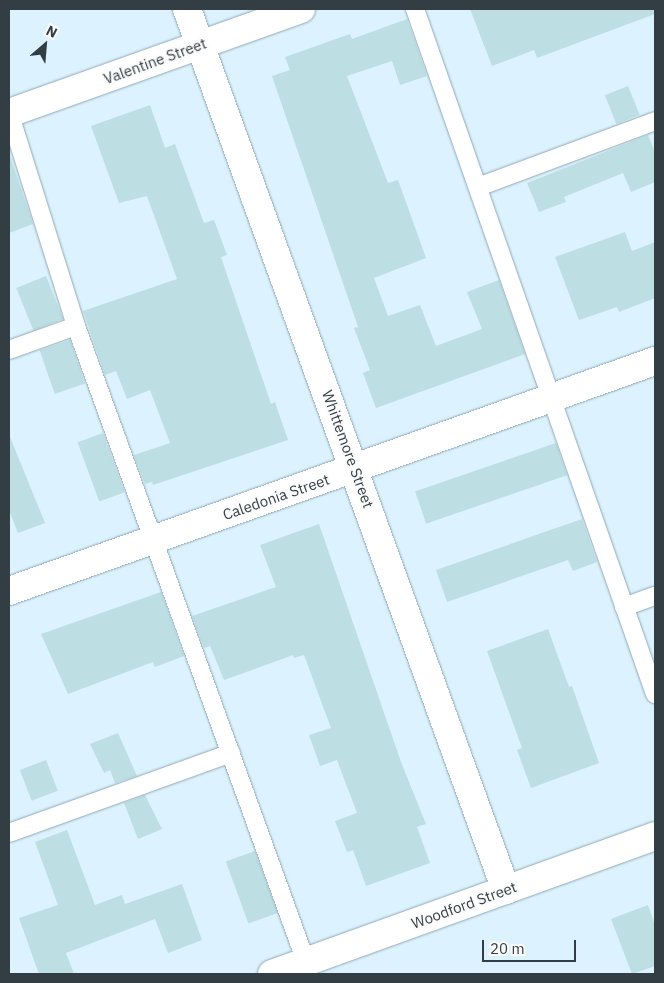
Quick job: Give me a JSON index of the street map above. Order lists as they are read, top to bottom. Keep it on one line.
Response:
{"streets":{"street":["Valentine Street","Whittemore Street","Caledonia Street","Woodford Street"]},"crossings":[["Valentine Street","Whittemore Street"],["Whittemore Street","Caledonia Street"],["Whittemore Street","Woodford Street"]],"scale_bar":"20 m","north":"top right"}
